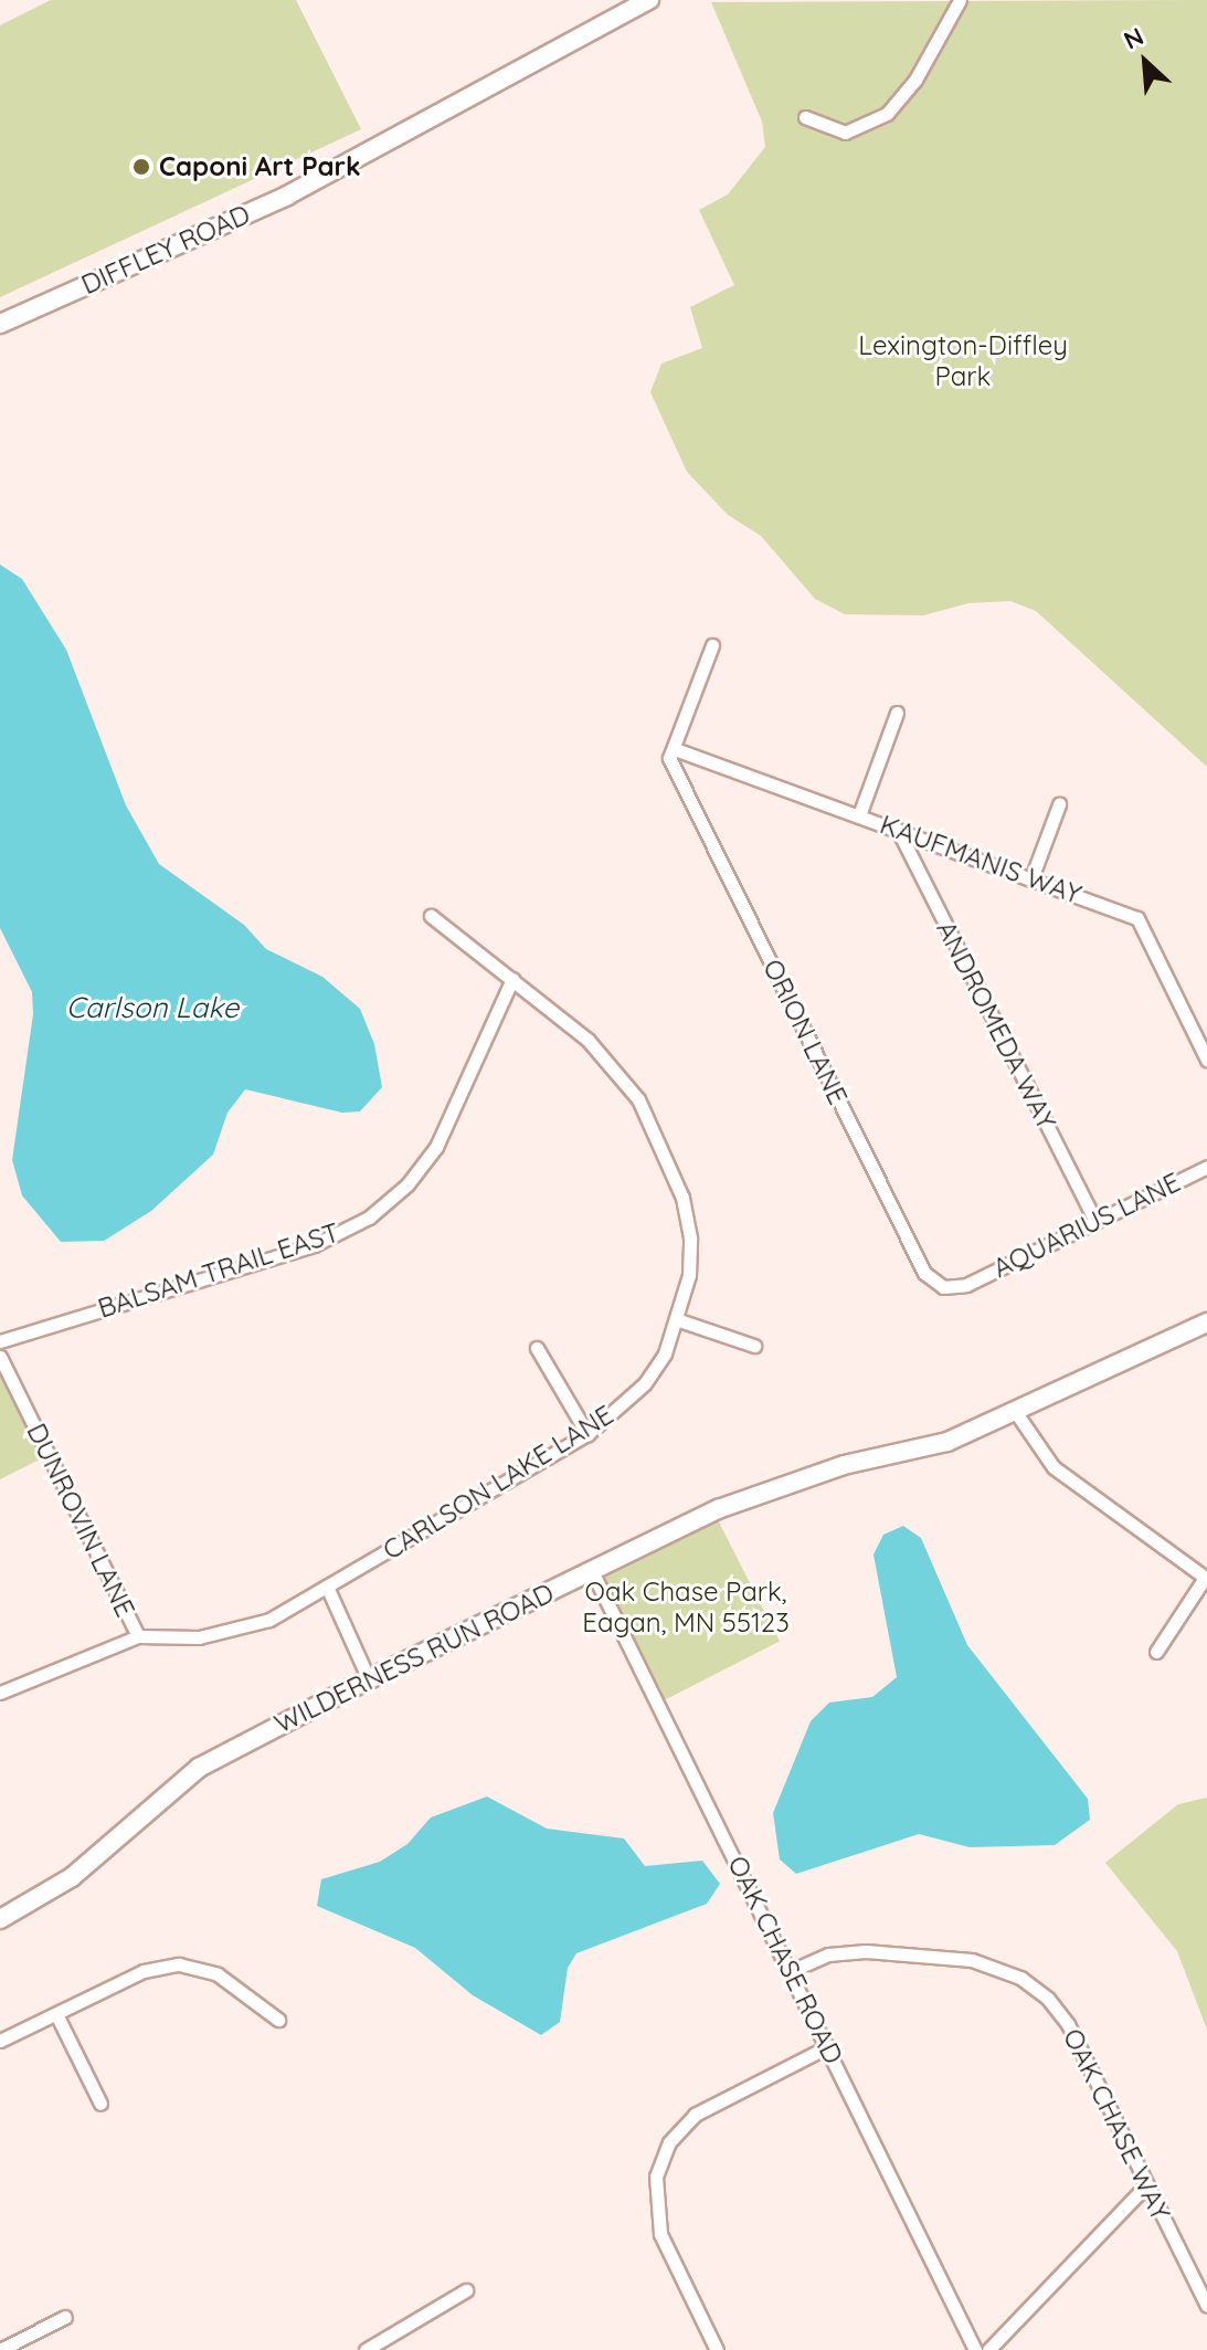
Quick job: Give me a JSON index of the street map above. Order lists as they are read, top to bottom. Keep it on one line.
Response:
{"streets":{"street":["DIFFLEY ROAD","KAUFMANIS WAY","ANDROMEDA WAY","ORION LANE","AQUARIUS LANE","BALSAM TRAIL EAST","CARLSON LAKE LANE","DUNROVIN LANE","WILDERNESS RUN ROAD","OAK CHASE ROAD","OAK CHASE WAY"]},"crossings":[["KAUFMANIS WAY","ANDROMEDA WAY"],["KAUFMANIS WAY","ORION LANE"],["ANDROMEDA WAY","AQUARIUS LANE"],["ORION LANE","AQUARIUS LANE"],["BALSAM TRAIL EAST","CARLSON LAKE LANE"],["CARLSON LAKE LANE","DUNROVIN LANE"],["WILDERNESS RUN ROAD","OAK CHASE ROAD"],["OAK CHASE ROAD","OAK CHASE WAY"]],"water":["Carlson Lake"],"parks":["Lexington-Diffley Park","Oak Chase Park, Eagan, MN 55123"],"places":["Caponi Art Park"],"north":"top left"}
